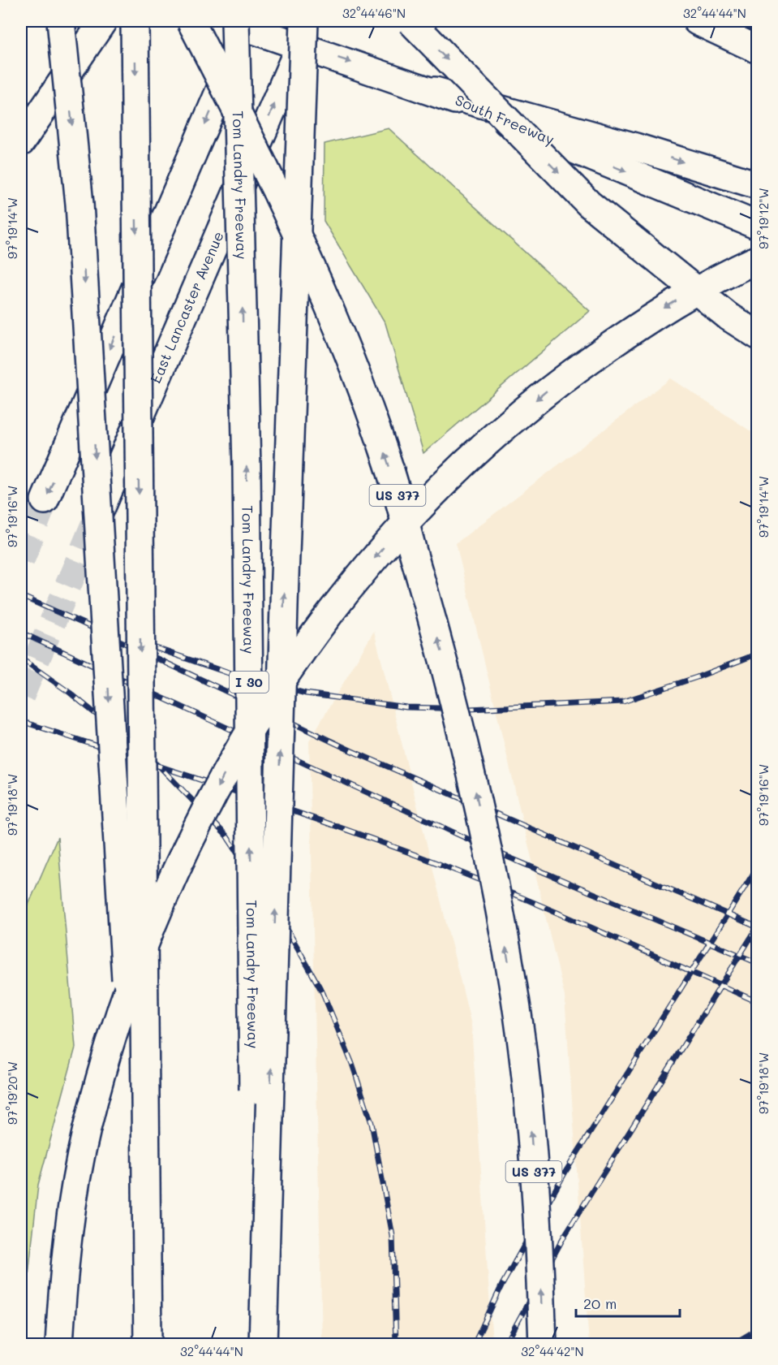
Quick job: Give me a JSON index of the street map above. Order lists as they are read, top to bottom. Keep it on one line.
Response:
{"streets":{"main road":["South Freeway","Tom Landry Freeway","East Lancaster Avenue","US 377","I 30"]},"crossings":[["South Freeway","Tom Landry Freeway"],["South Freeway","East Lancaster Avenue"],["Tom Landry Freeway","East Lancaster Avenue"]],"scale_bar":"20 m","coordinates":["32°44'46\"N","32°44'44\"N","97°19'12\"W","97°19'14\"W","97°19'16\"W","97°19'18\"W","97°19'20\"W","32°44'42\"N"]}
